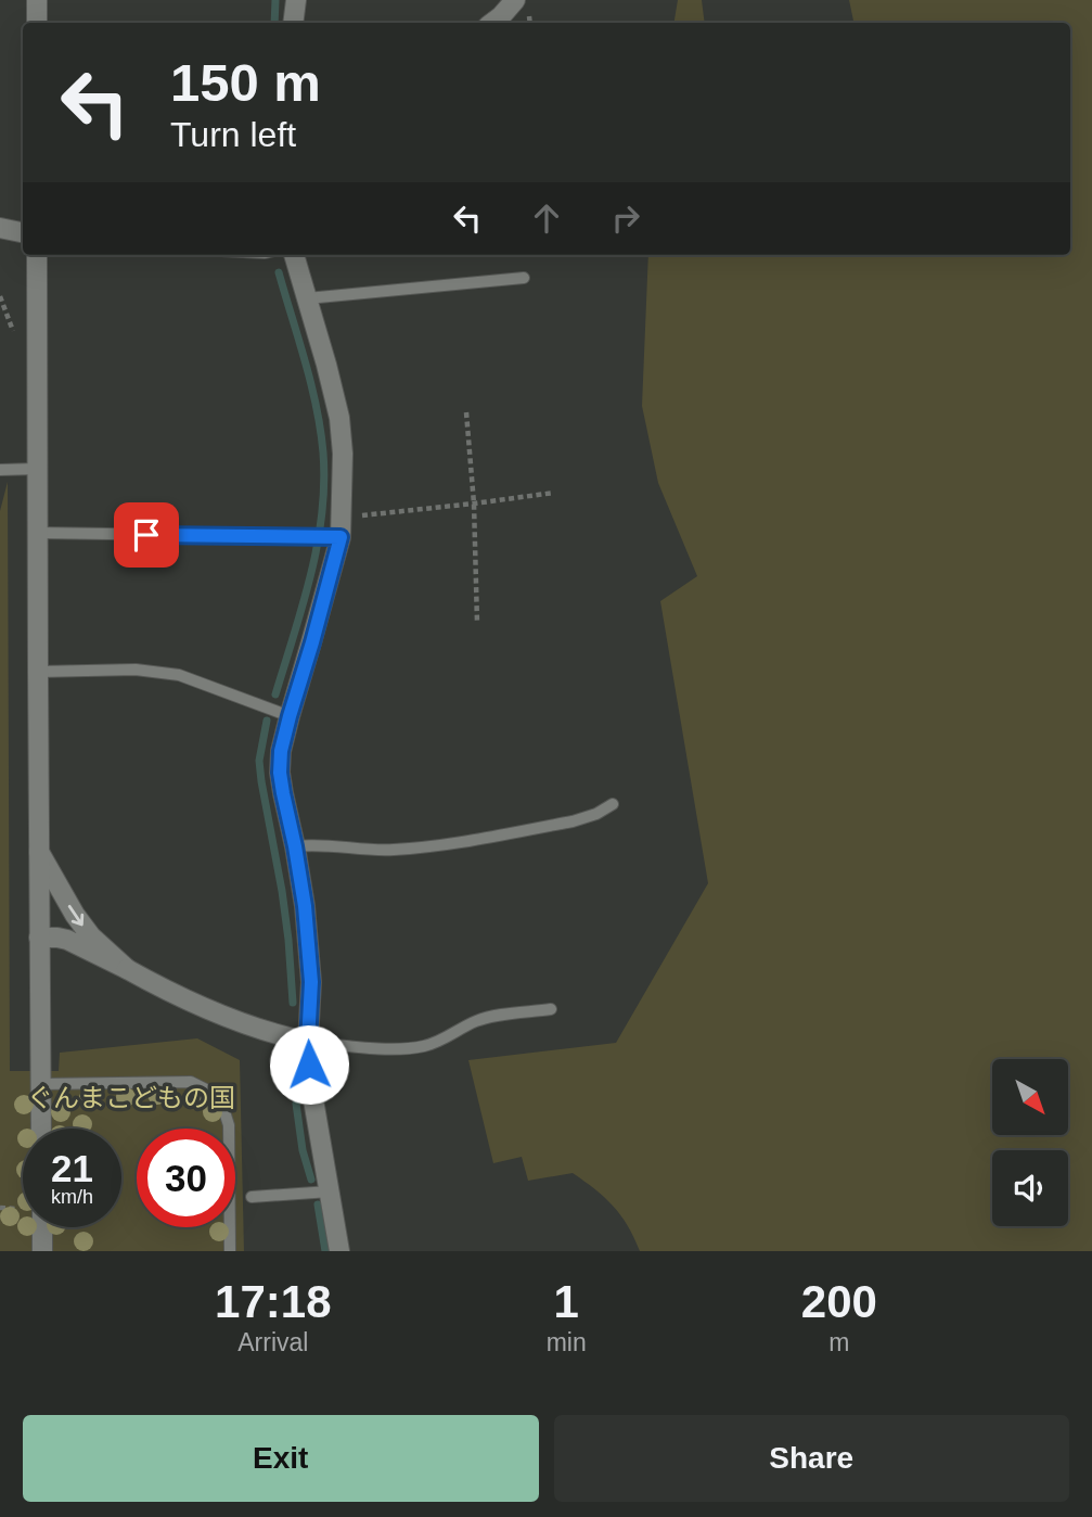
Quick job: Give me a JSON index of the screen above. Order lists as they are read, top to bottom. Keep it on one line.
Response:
{"parks":["ぐんまこどもの国"],"north":"bottom right","page":{"turn":["150 m","Turn left"],"speed":"21 km/h","limit":"30","eta":["17:18","Arrival","1","min","200","m"],"buttons":["Exit","Share"]}}
